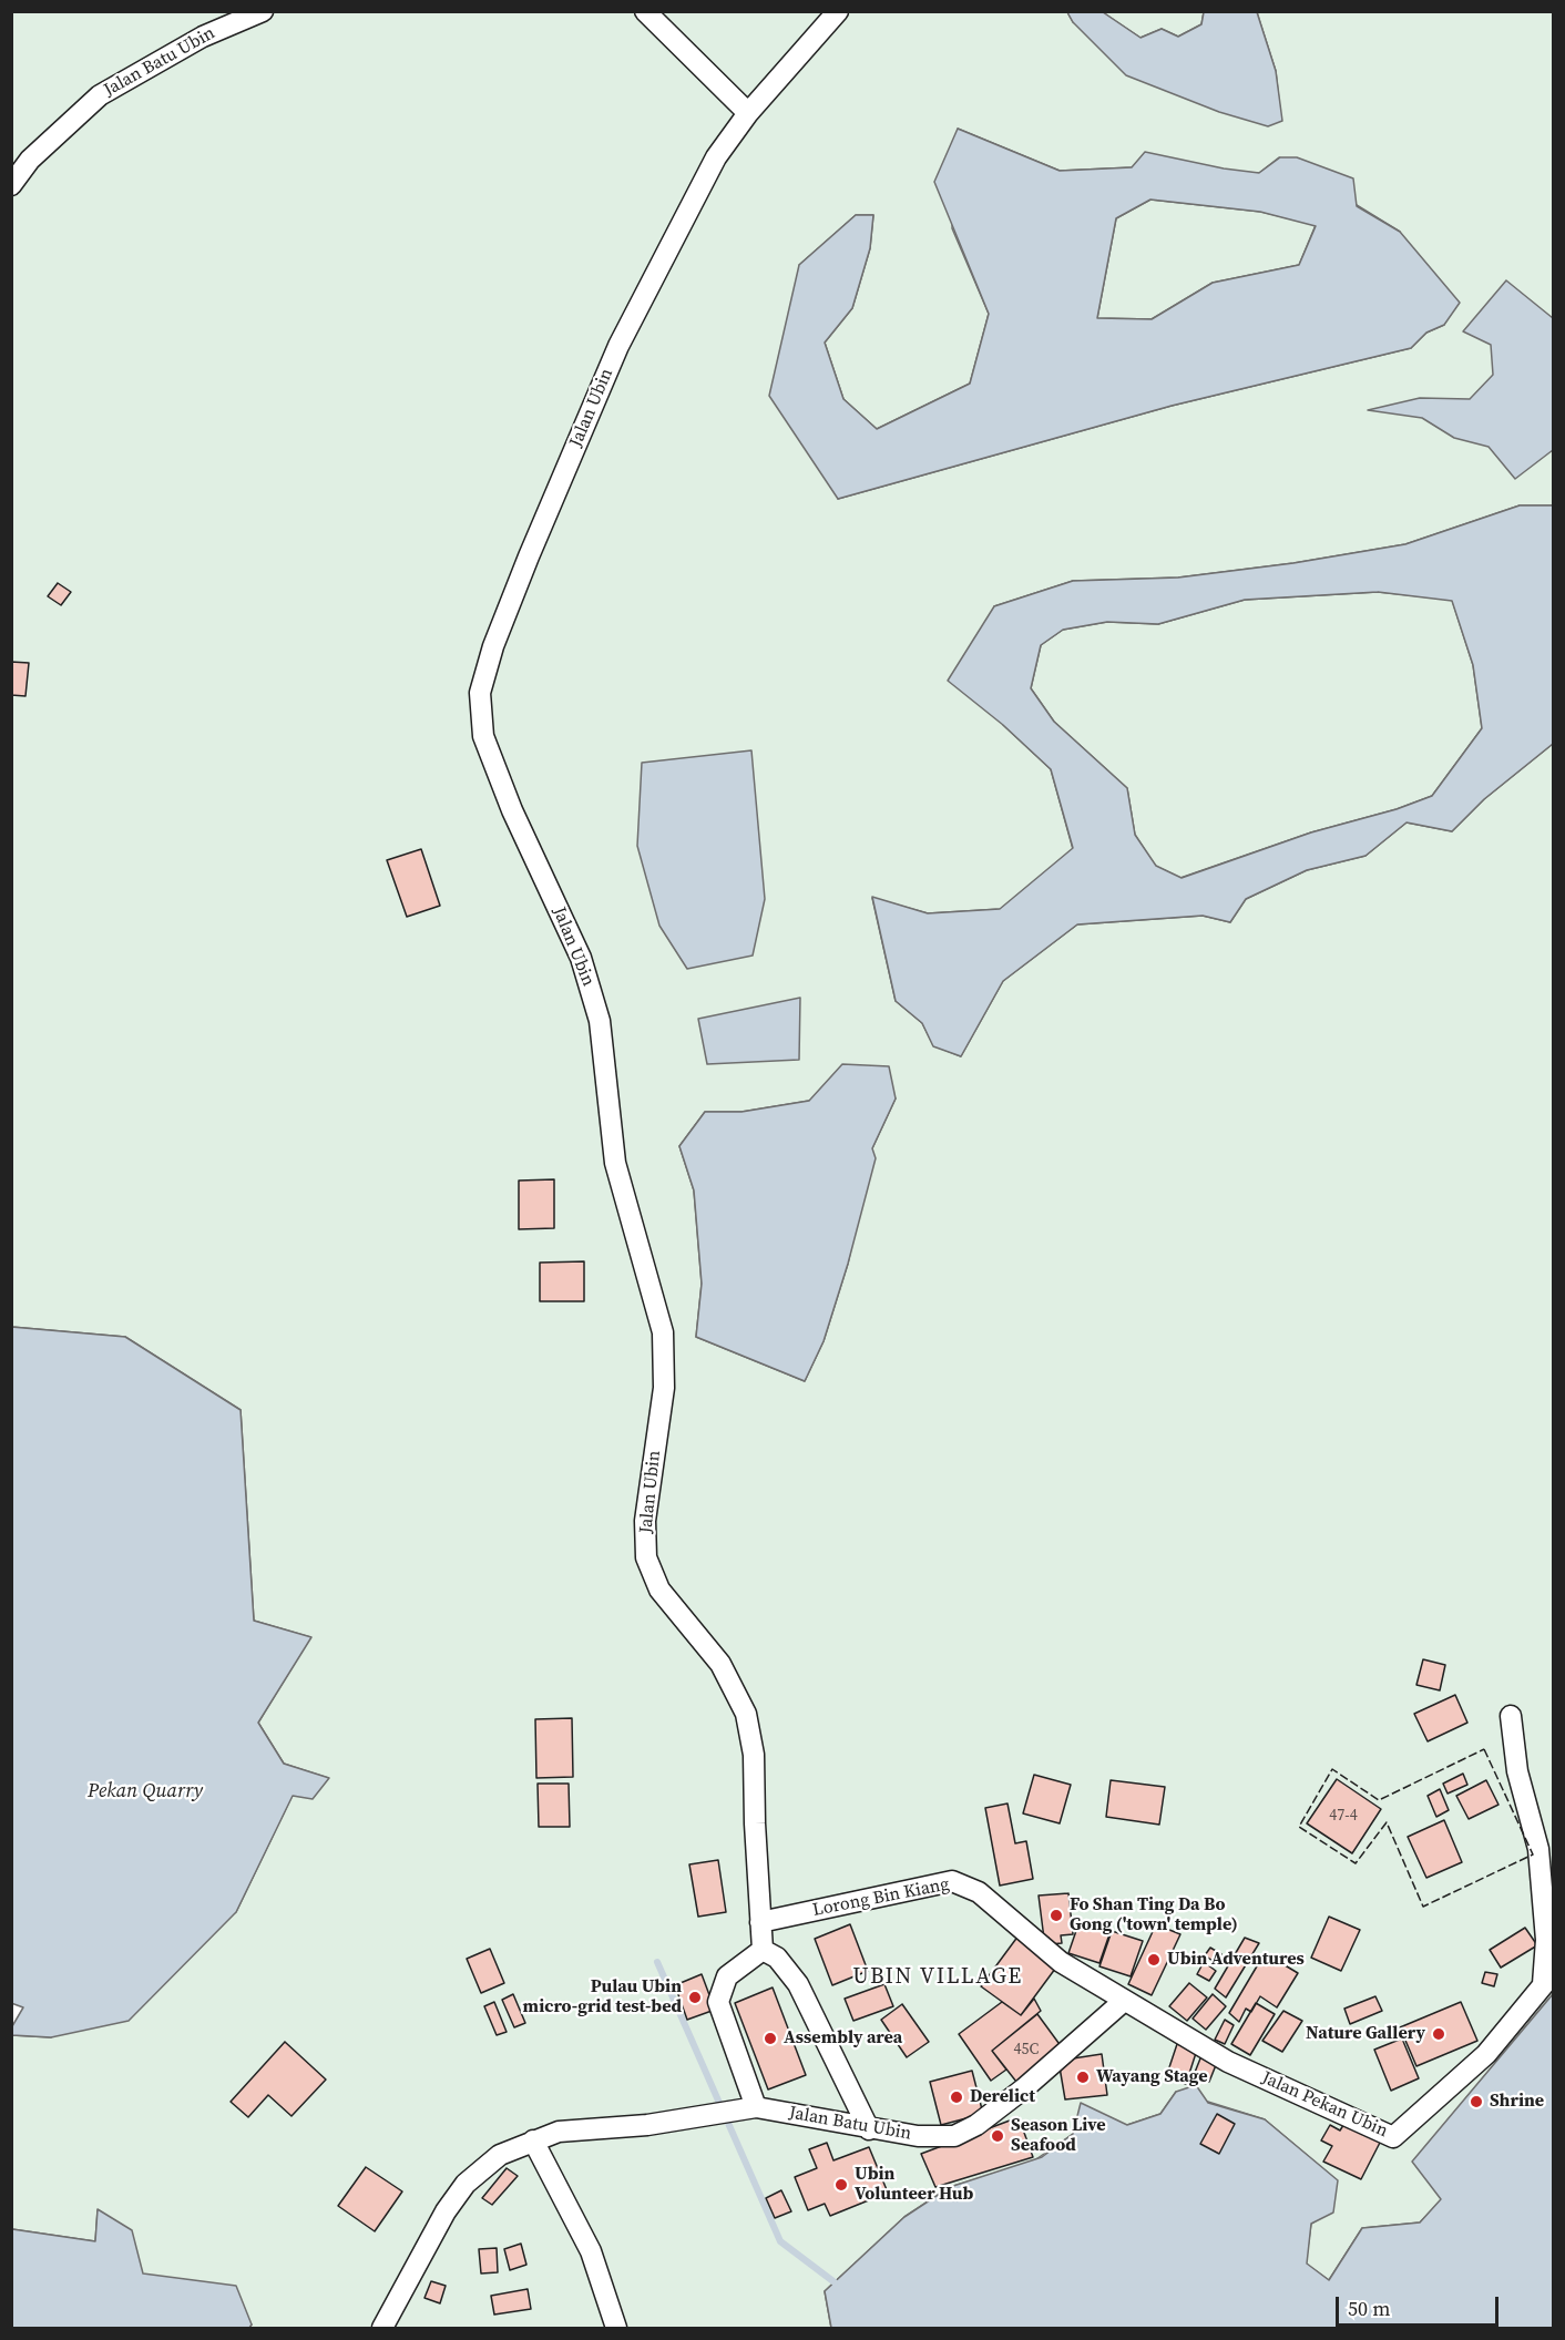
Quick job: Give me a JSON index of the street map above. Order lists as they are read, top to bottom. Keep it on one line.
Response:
{"streets":{"street":["Jalan Batu Ubin","Jalan Ubin","Lorong Bin Kiang","Jalan Pekan Ubin"]},"crossings":[["Jalan Batu Ubin","Lorong Bin Kiang"],["Jalan Batu Ubin","Jalan Pekan Ubin"],["Jalan Ubin","Lorong Bin Kiang"],["Lorong Bin Kiang","Jalan Pekan Ubin"]],"districts":["UBIN VILLAGE"],"water":["Pekan Quarry"],"places":["Fo Shan Ting Da Bo Gong ('town' temple)","Ubin Adventures","Pulau Ubin micro-grid test-bed","Nature Gallery","Assembly area","Wayang Stage","Derelict","Shrine","Season Live Seafood","Ubin Volunteer Hub"],"house_numbers":["47-4","45C"],"scale_bar":"50 m"}
